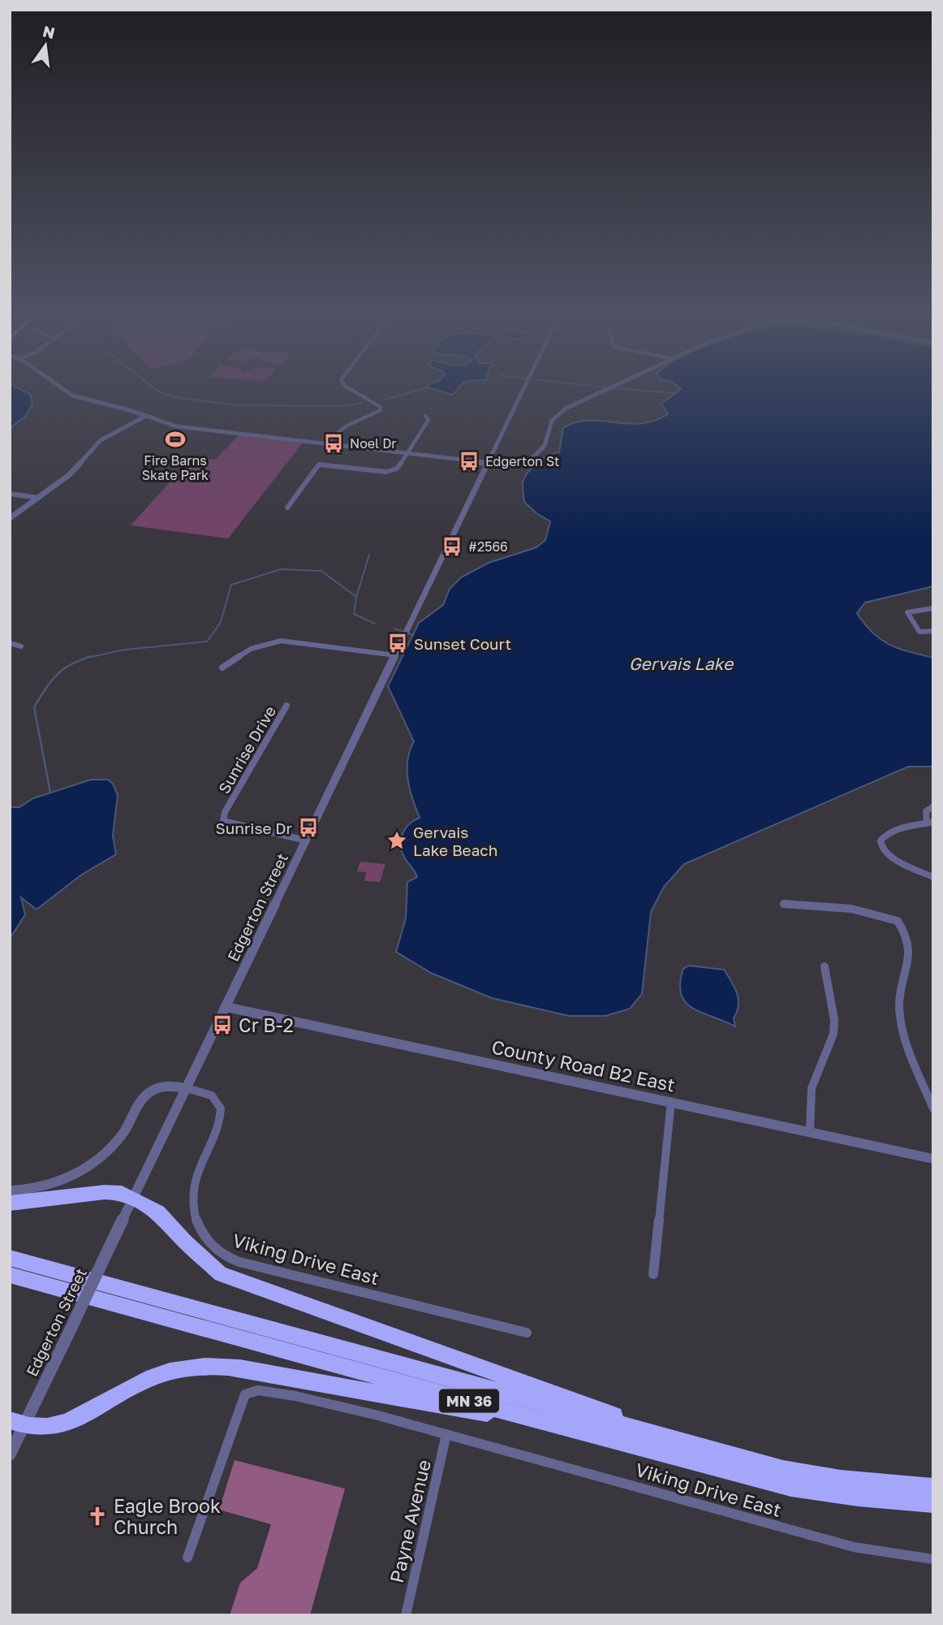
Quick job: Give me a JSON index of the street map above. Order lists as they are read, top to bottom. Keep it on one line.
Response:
{"streets":{"highway":["MN 36"],"street":["Sunrise Drive","Edgerton Street","County Road B2 East","Viking Drive East","Payne Avenue"]},"crossings":[["Sunrise Drive","Edgerton Street"],["Edgerton Street","County Road B2 East"],["Edgerton Street","Viking Drive East"],["Viking Drive East","Payne Avenue"]],"water":["Gervais Lake"],"places":{"sports":["Fire Barns Skate Park"],"bus stop":["Noel Dr","Edgerton St","#2566","Sunset Court","Sunrise Dr","Cr B-2"],"place":["Gervais Lake Beach"],"church":["Eagle Brook Church"]},"north":"top"}
